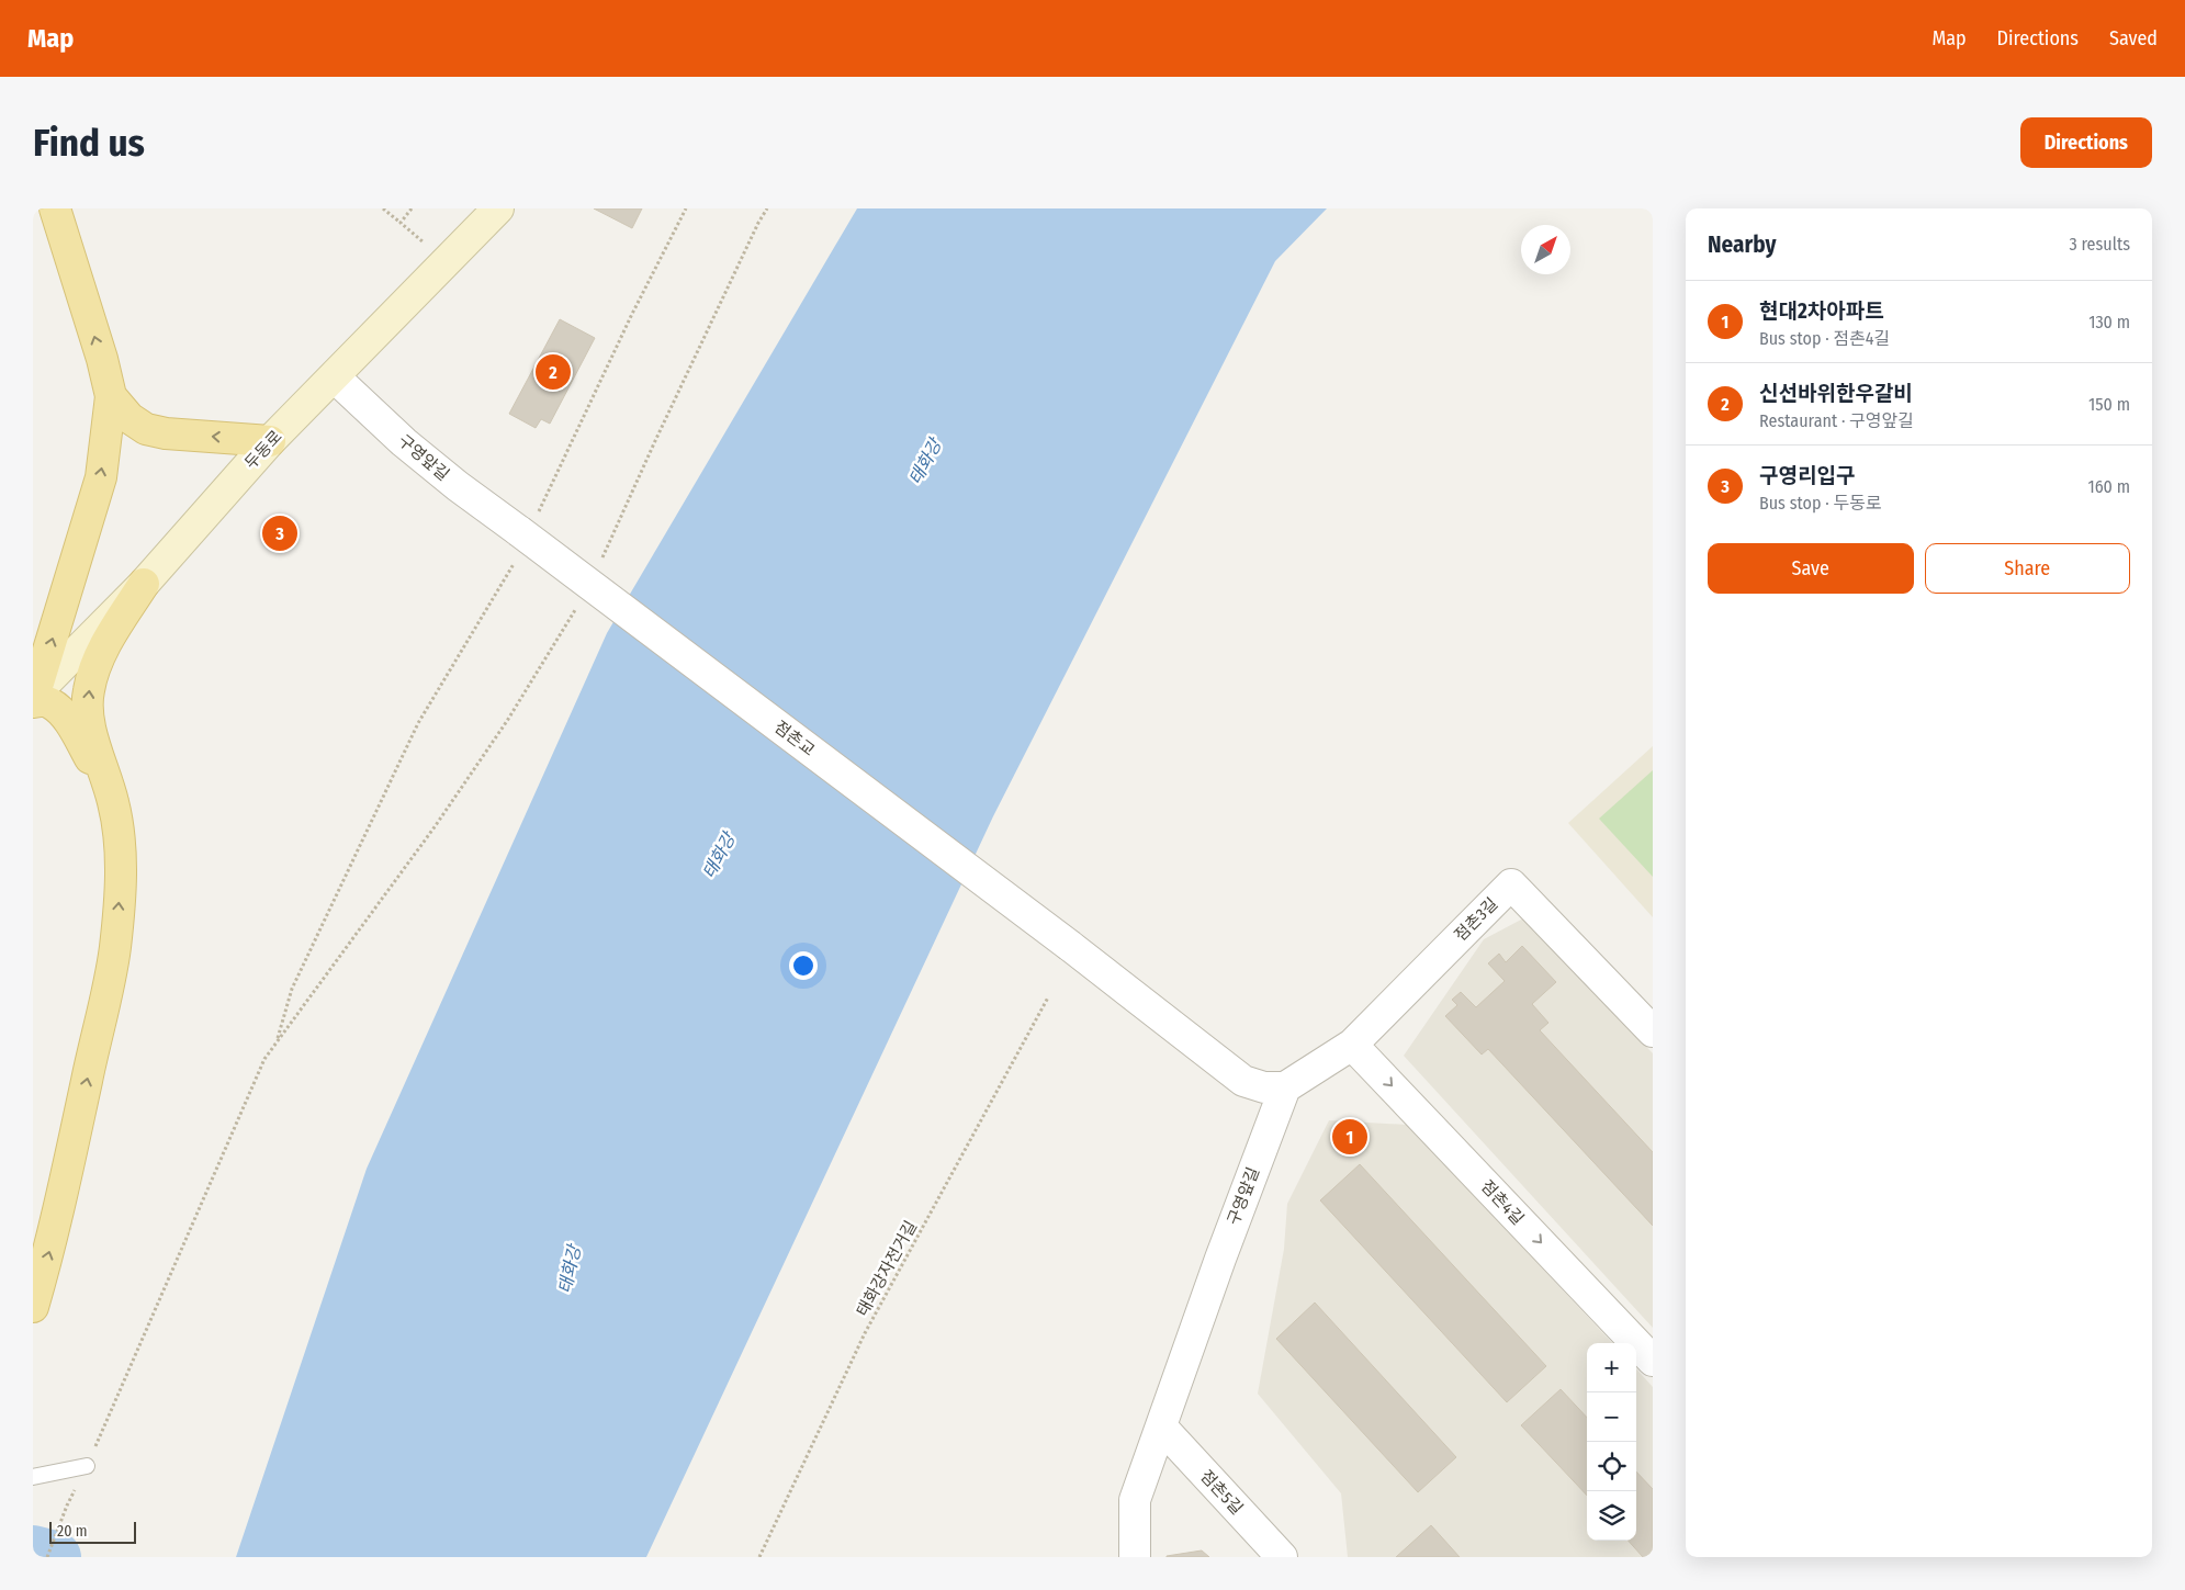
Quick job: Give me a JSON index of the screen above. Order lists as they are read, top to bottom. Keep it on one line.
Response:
{"streets":{"main road":["두동로"],"street":["구영앞길","점촌교","점촌3길","점촌4길","점촌5길"],"path":["태화강자전거길"]},"crossings":[["두동로","구영앞길"],["구영앞길","점촌교"],["구영앞길","점촌3길"],["구영앞길","점촌5길"],["점촌교","점촌3길"],["점촌3길","점촌4길"]],"one_way":["점촌4길"],"water":["태화강"],"scale_bar":"20 m","north":"top right","page":{"header":"Map","nav":["Map","Directions","Saved"],"buttons":["Directions",["Save","Share"]],"title":"Find us","heading":["Nearby","3 results"],"list":[{"mark":"1","name":"현대2차아파트","note":"Bus stop · 점촌4길","value":"130 m"},{"mark":"2","name":"신선바위한우갈비","note":"Restaurant · 구영앞길","value":"150 m"},{"mark":"3","name":"구영리입구","note":"Bus stop · 두동로","value":"160 m"}],"pins":["2","3","1"],"map_buttons":["+","−"],"scale":"20 m"}}
